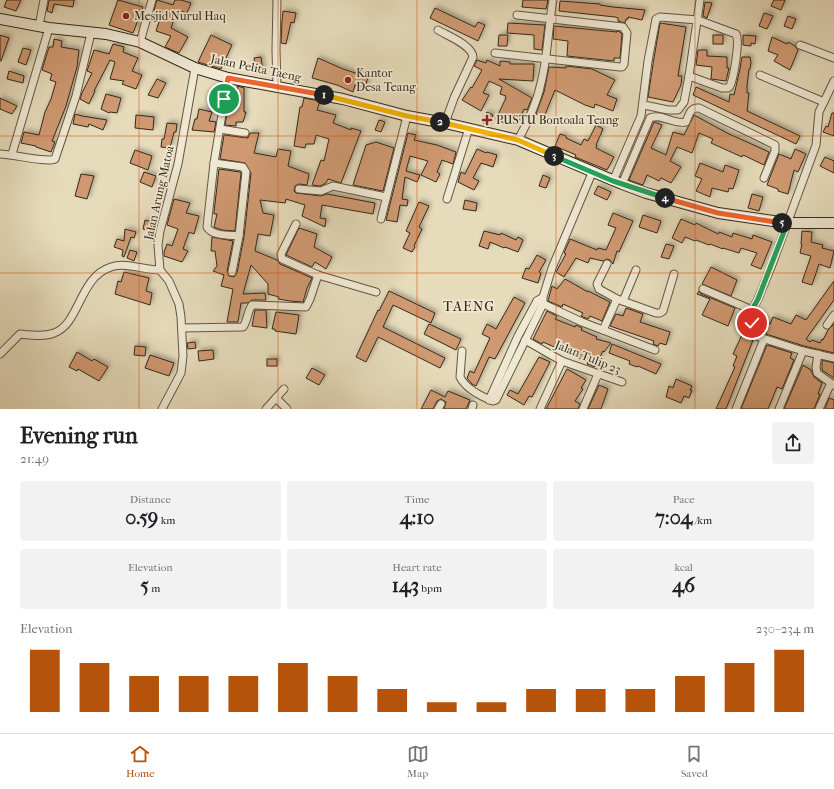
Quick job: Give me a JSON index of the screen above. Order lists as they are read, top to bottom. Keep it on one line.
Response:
{"streets":{"street":["Jalan Pelita Taeng","Jalan Arung Matoa","Jalan Tulip 23"]},"crossings":[["Jalan Pelita Taeng","Jalan Arung Matoa"]],"districts":["TAENG"],"places":{"other":["Mesjid Nurul Haq","Kantor Desa Teang"],"health":["PUSTU Bontoala Teang"]},"page":{"pins":["1","2","3","4","5"],"heading":["Evening run","21:49"],"stats":[["Distance","0.59 km"],["Time","4:10"],["Pace","7:04 /km"],["Elevation","5 m"],["Heart rate","143 bpm"],["kcal","46"]],"chart":["Elevation","230–234 m"],"tabs":["Home","Map","Saved"]}}
